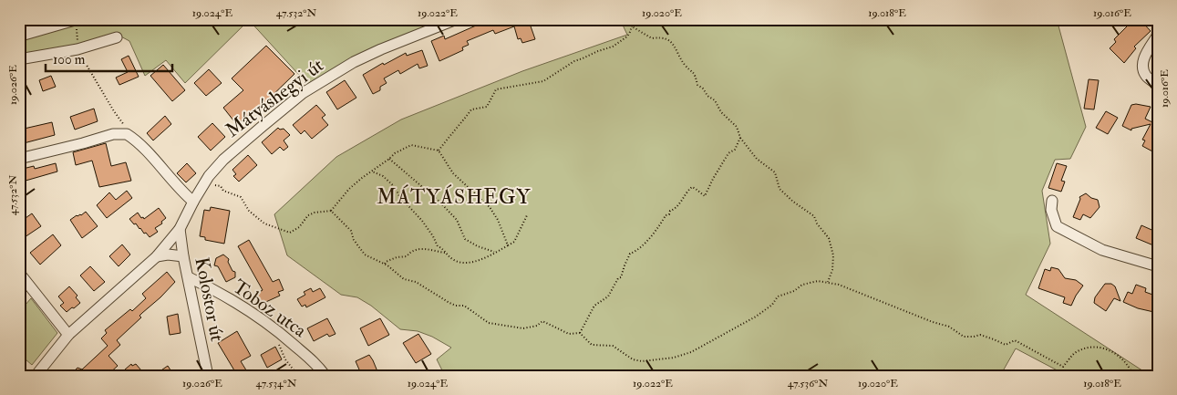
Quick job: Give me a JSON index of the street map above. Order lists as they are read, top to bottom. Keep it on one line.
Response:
{"streets":{"street":["Mátyáshegyi út","Kolostor út","Toboz utca"]},"crossings":[["Mátyáshegyi út","Kolostor út"],["Kolostor út","Toboz utca"]],"districts":["MÁTYÁSHEGY"],"scale_bar":"100 m","coordinates":["19.024°E","47.532°N","19.022°E","19.020°E","19.018°E","19.016°E","19.026°E","47.534°N","47.536°N"]}
